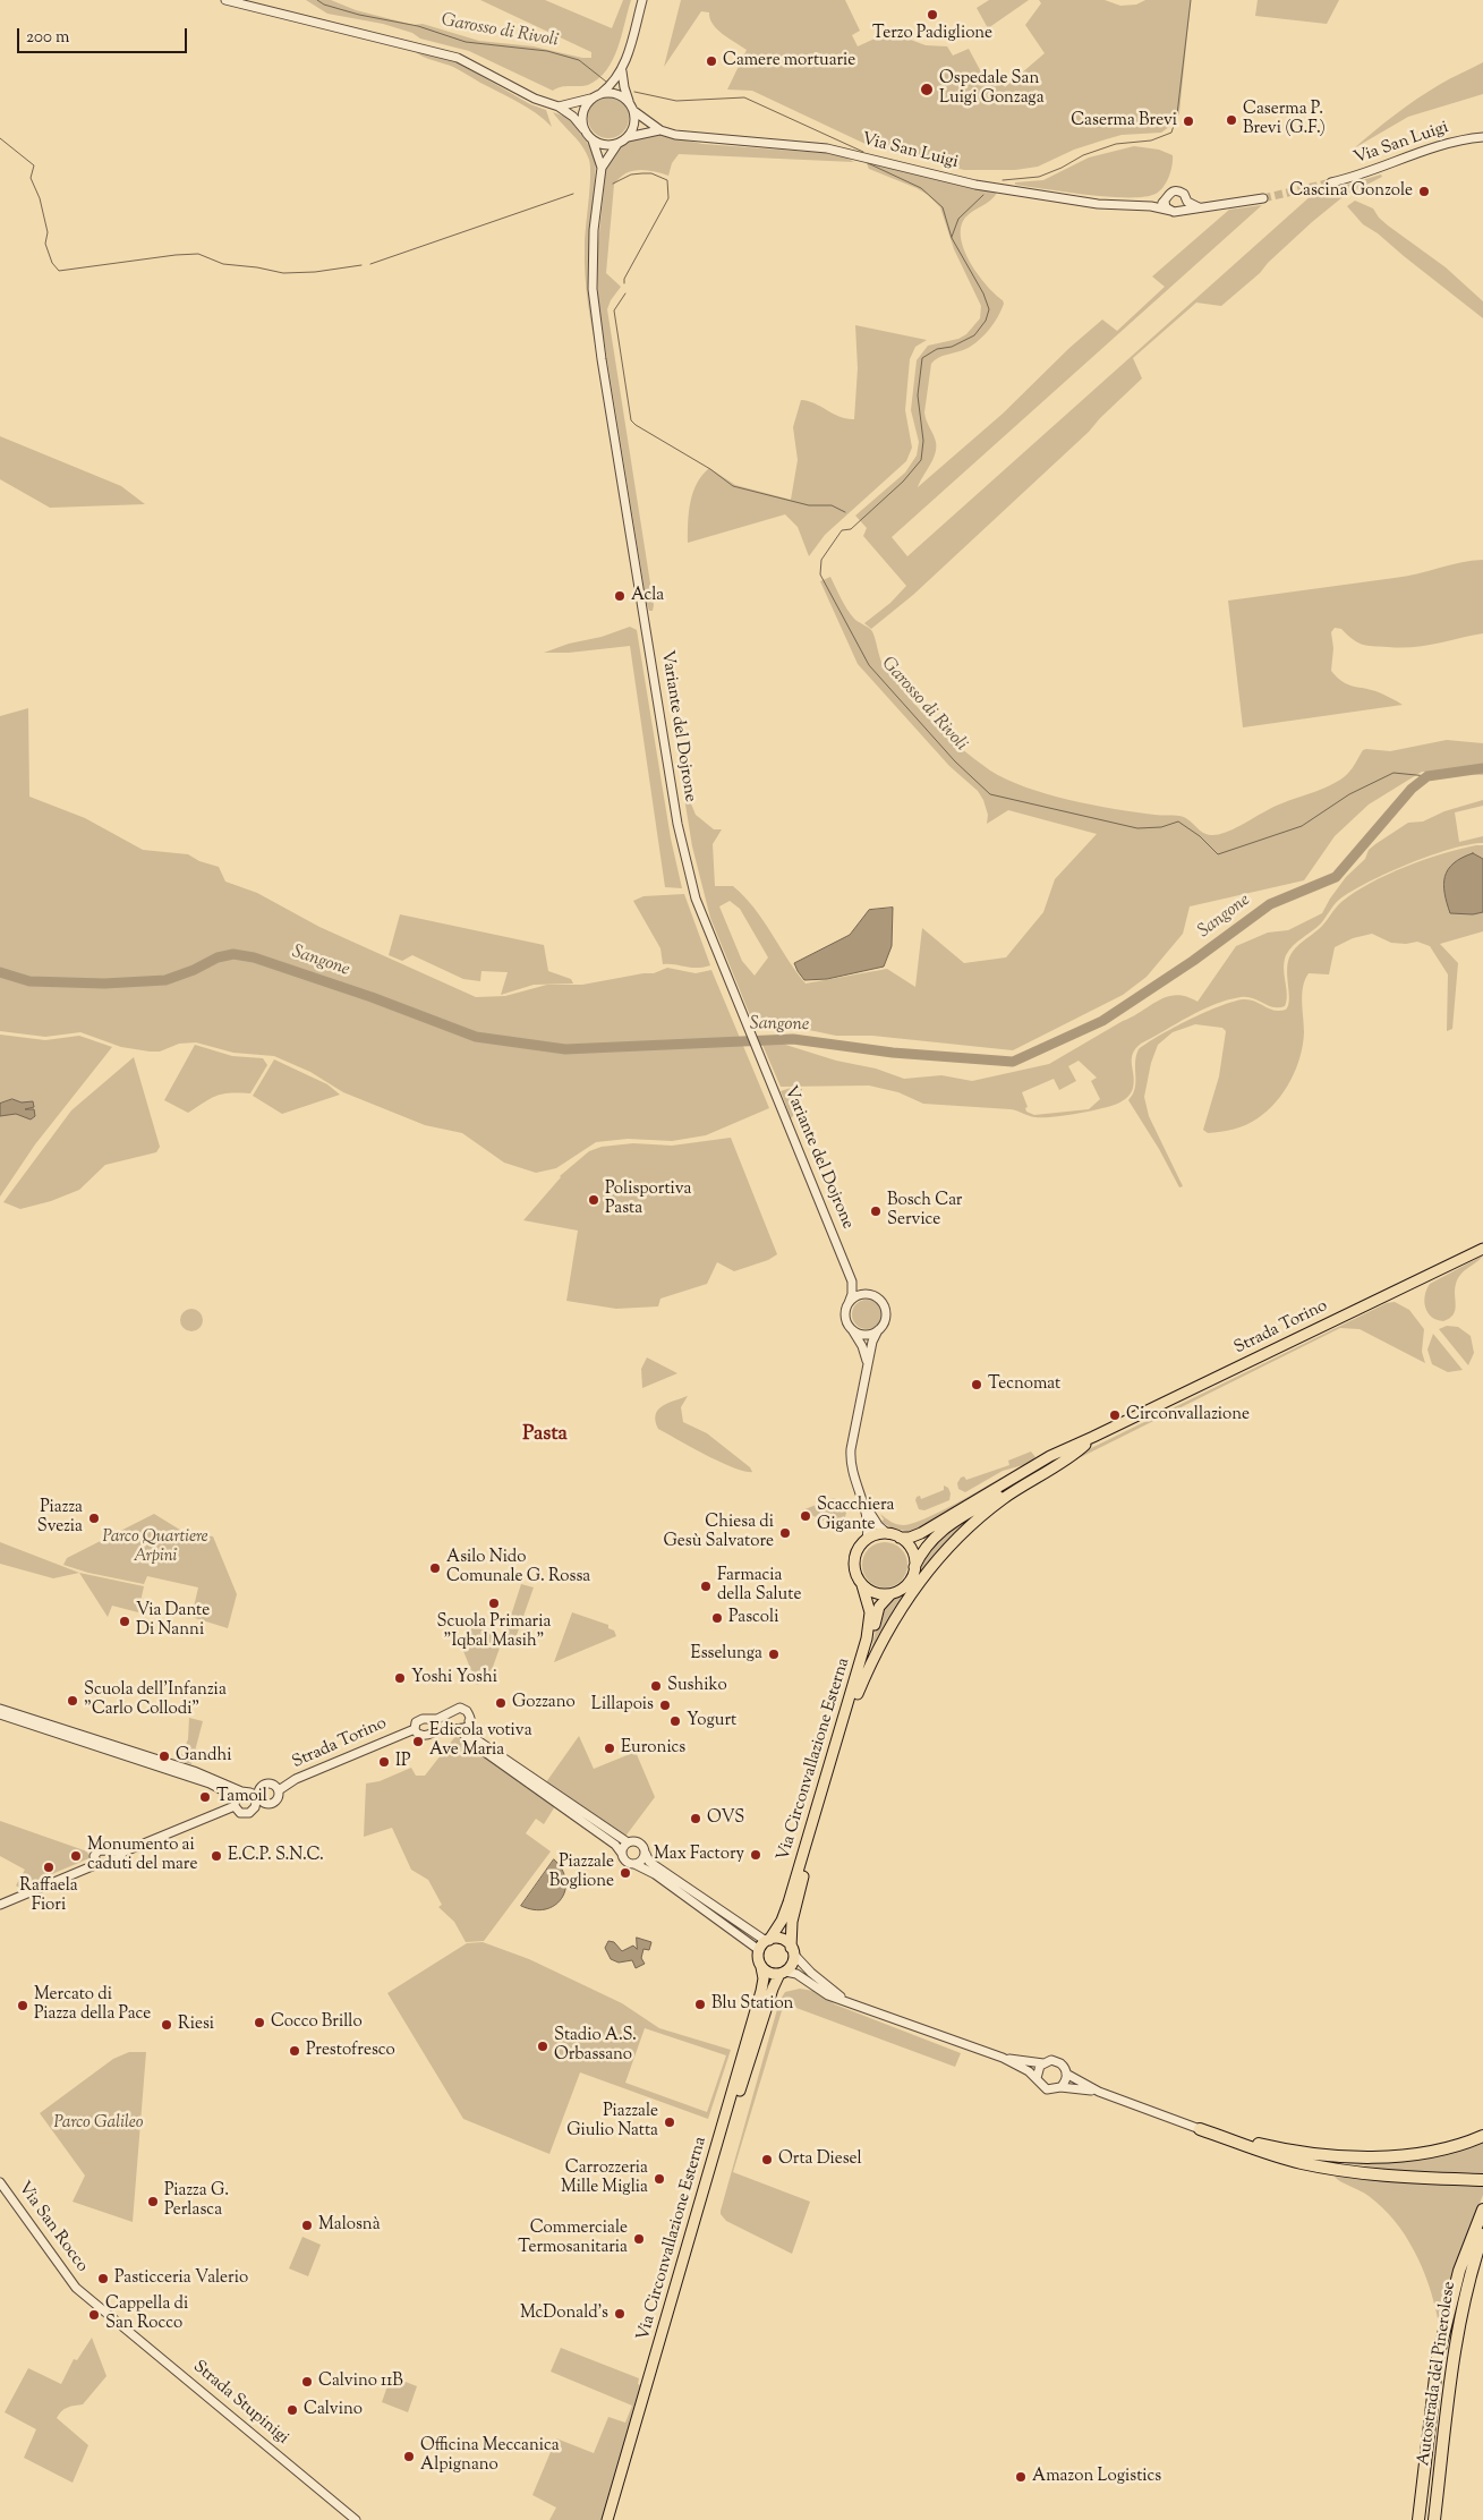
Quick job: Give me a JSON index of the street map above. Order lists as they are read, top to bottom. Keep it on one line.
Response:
{"streets":{"highway":["Autostrada del Pinerolese"],"main road":["Strada Torino","Via Circonvallazione Esterna"],"street":["Via San Luigi","Variante del Dojrone","Via San Rocco","Strada Stupinigi"]},"crossings":[["Via San Luigi","Variante del Dojrone"],["Strada Torino","Via Circonvallazione Esterna"],["Via San Rocco","Strada Stupinigi"]],"districts":["Pasta"],"water":["Garosso di Rivoli","Sangone"],"parks":["Parco Quartiere Arpini","Parco Galileo"],"places":["Terzo Padiglione","Camere mortuarie","Ospedale San Luigi Gonzaga","Caserma P. Brevi (G.F.)","Caserma Brevi","Cascina Gonzole","Acla","Polisportiva Pasta","Bosch Car Service","Tecnomat","Circonvallazione","Scacchiera Gigante","Piazza Svezia","Chiesa di Gesù Salvatore","Asilo Nido Comunale G. Rossa","Farmacia della Salute","Scuola Primaria \"Iqbal Masih\"","Pascoli","Via Dante Di Nanni","Esselunga","Yoshi Yoshi","Sushiko","Scuola dell'Infanzia \"Carlo Collodi\"","Gozzano","Lillapois","Yogurt","Edicola votiva Ave Maria","Euronics","Gandhi","IP","Tamoil","OVS","Max Factory","Monumento ai caduti del mare","E.C.P. S.N.C.","Raffaela Fiori","Piazzale Boglione","Blu Station","Mercato di Piazza della Pace","Cocco Brillo","Riesi","Stadio A.S. Orbassano","Prestofresco","Piazzale Giulio Natta","Orta Diesel","Carrozzeria Mille Miglia","Piazza G. Perlasca","Malosnà","Commerciale Termosanitaria","Pasticceria Valerio","McDonald's","Cappella di San Rocco","Calvino 11B","Calvino","Officina Meccanica Alpignano","Amazon Logistics"],"scale_bar":"200 m"}
